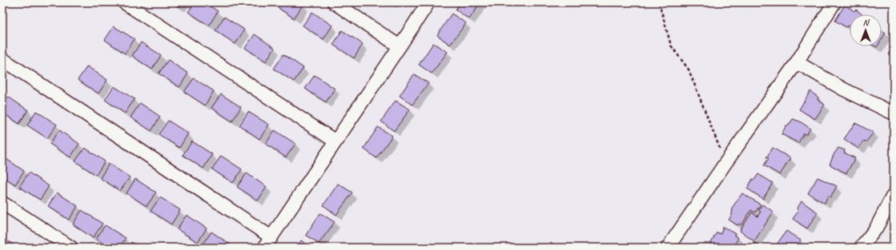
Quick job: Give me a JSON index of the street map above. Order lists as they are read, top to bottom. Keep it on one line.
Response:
{"north":"top"}
